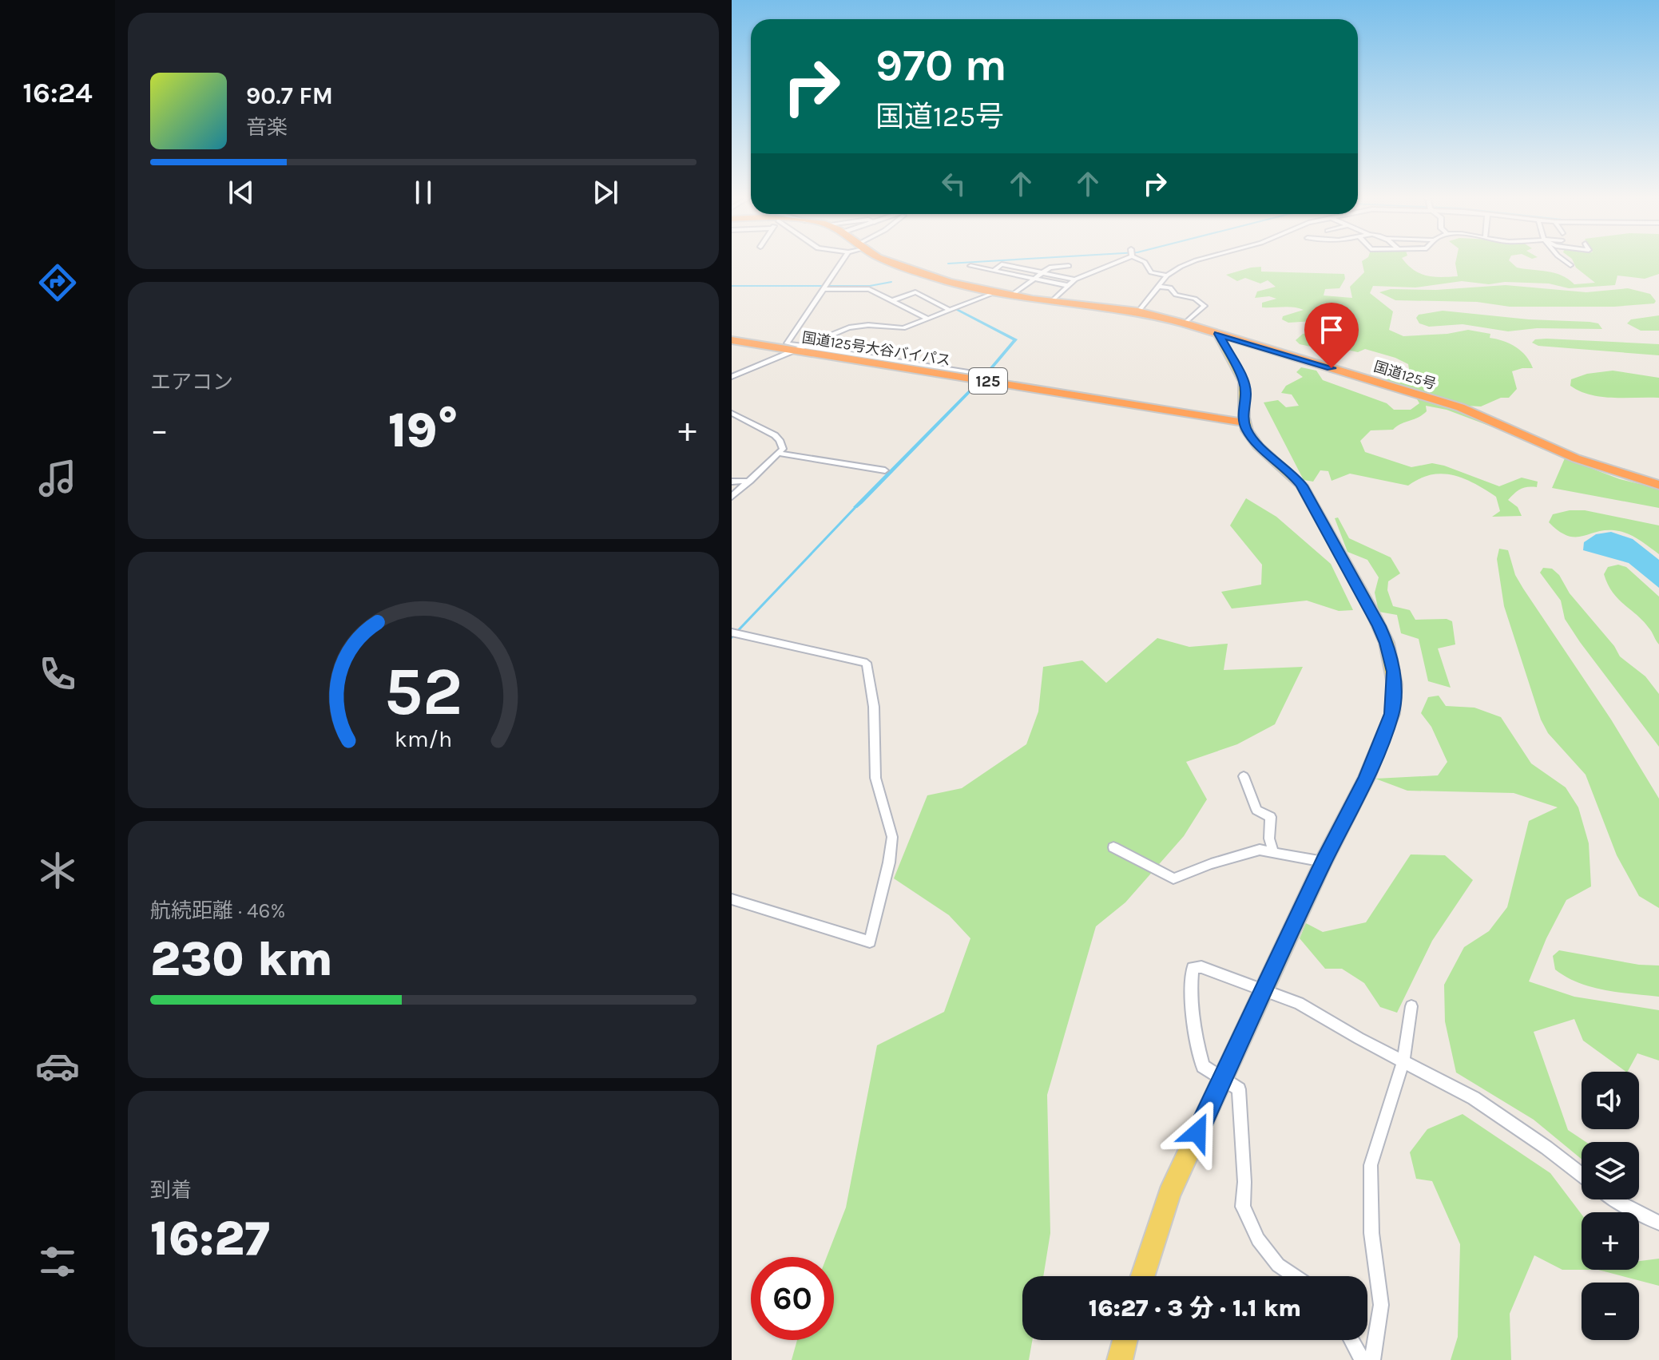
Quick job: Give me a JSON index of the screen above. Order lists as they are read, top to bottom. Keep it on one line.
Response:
{"streets":{"highway":["国道125号大谷バイパス","国道125号","125"]},"page":{"tabs":"16:24","turn":["970 m","国道125号"],"song":["90.7 FM","音楽"],"tile":["エアコン",["航続距離 · 46%","230 km"],["到着","16:27"]],"heat":["−","19°","+"],"map_buttons":["+","−"],"limit":"60","trip":"16:27 · 3 分 · 1.1 km","gauge":["52","km/h"]}}
